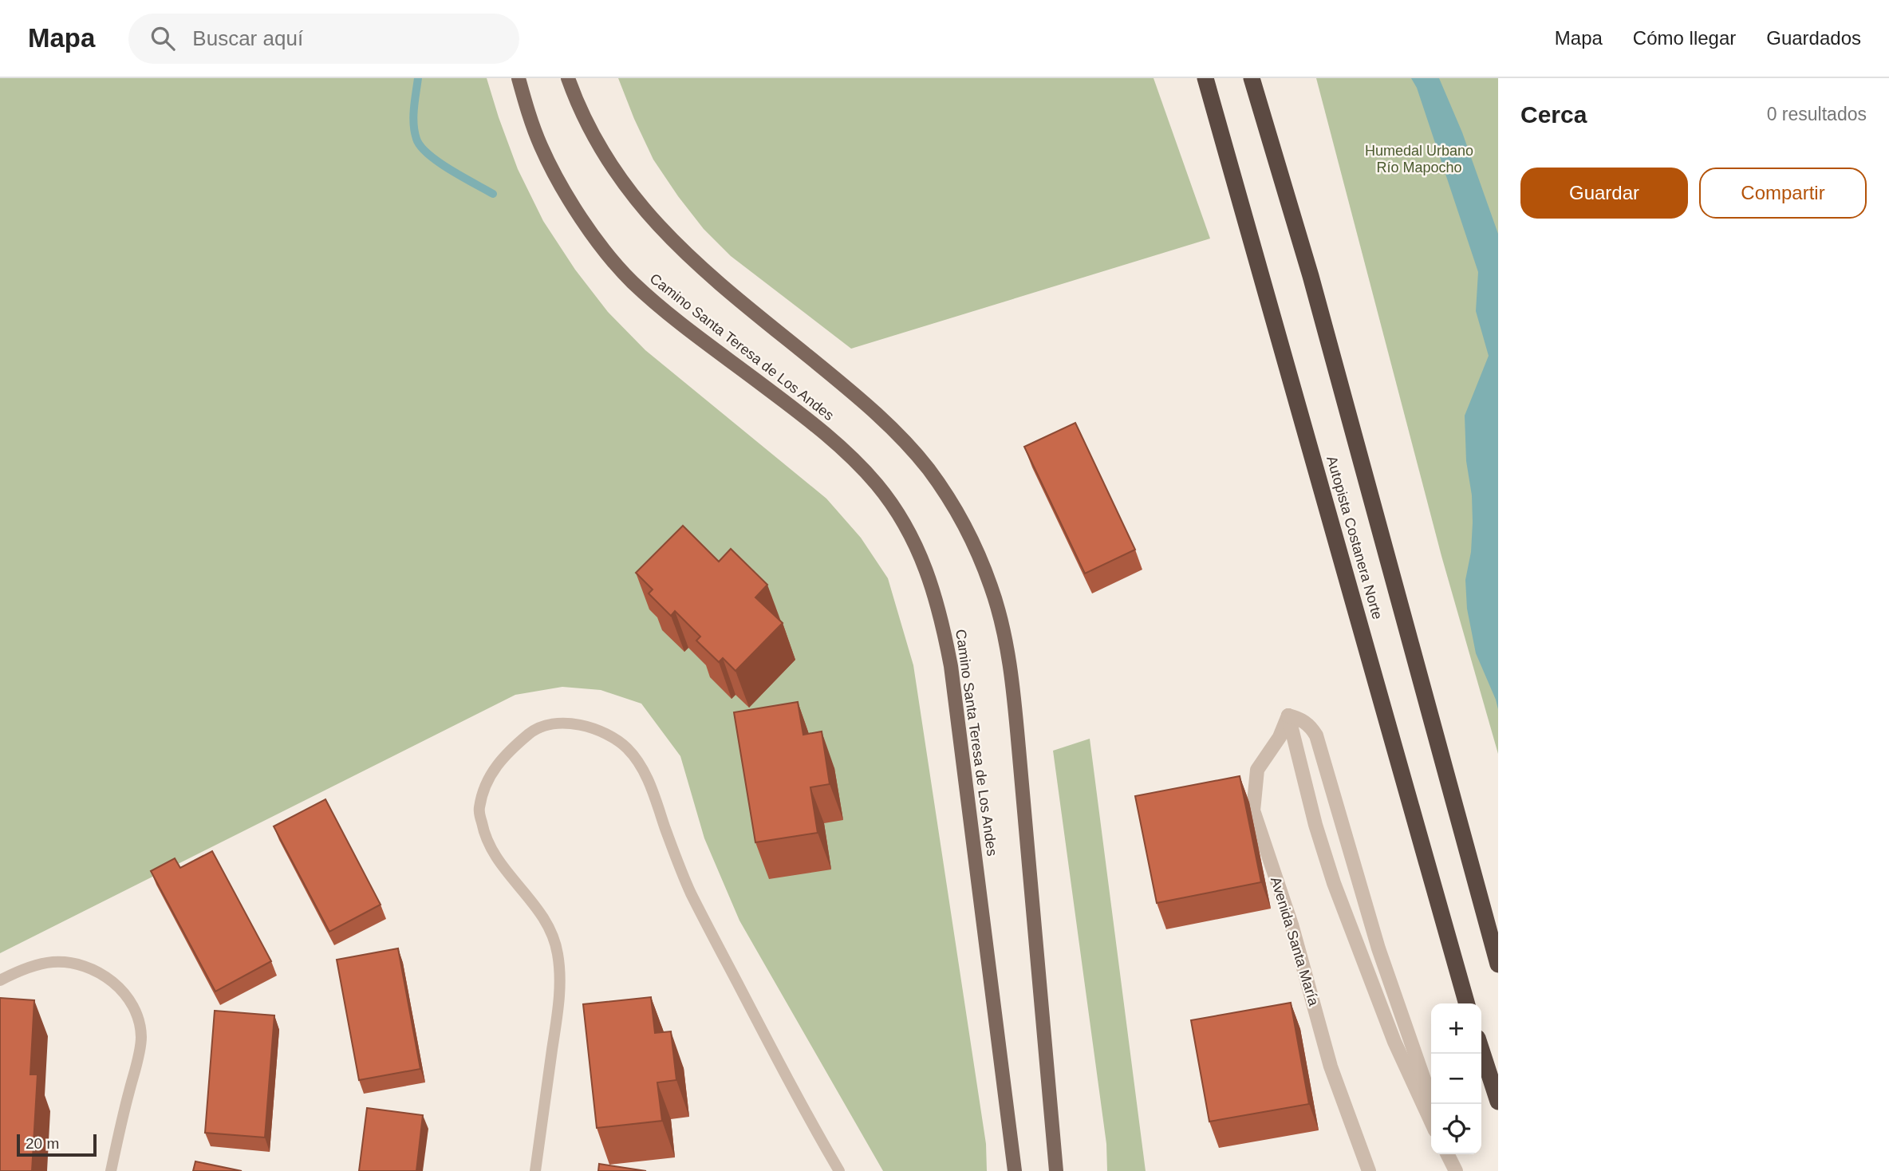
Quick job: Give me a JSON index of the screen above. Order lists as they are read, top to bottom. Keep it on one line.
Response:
{"streets":{"highway":["Autopista Costanera Norte"],"main road":["Camino Santa Teresa de Los Andes"],"street":["Avenida Santa María"]},"parks":["Humedal Urbano Río Mapocho"],"scale_bar":"20 m","page":{"header":"Mapa","search":"Buscar aquí","nav":["Mapa","Cómo llegar","Guardados"],"heading":["Cerca","0 resultados"],"buttons":["Guardar","Compartir"],"map_buttons":["+","−"],"scale":"20 m"}}
